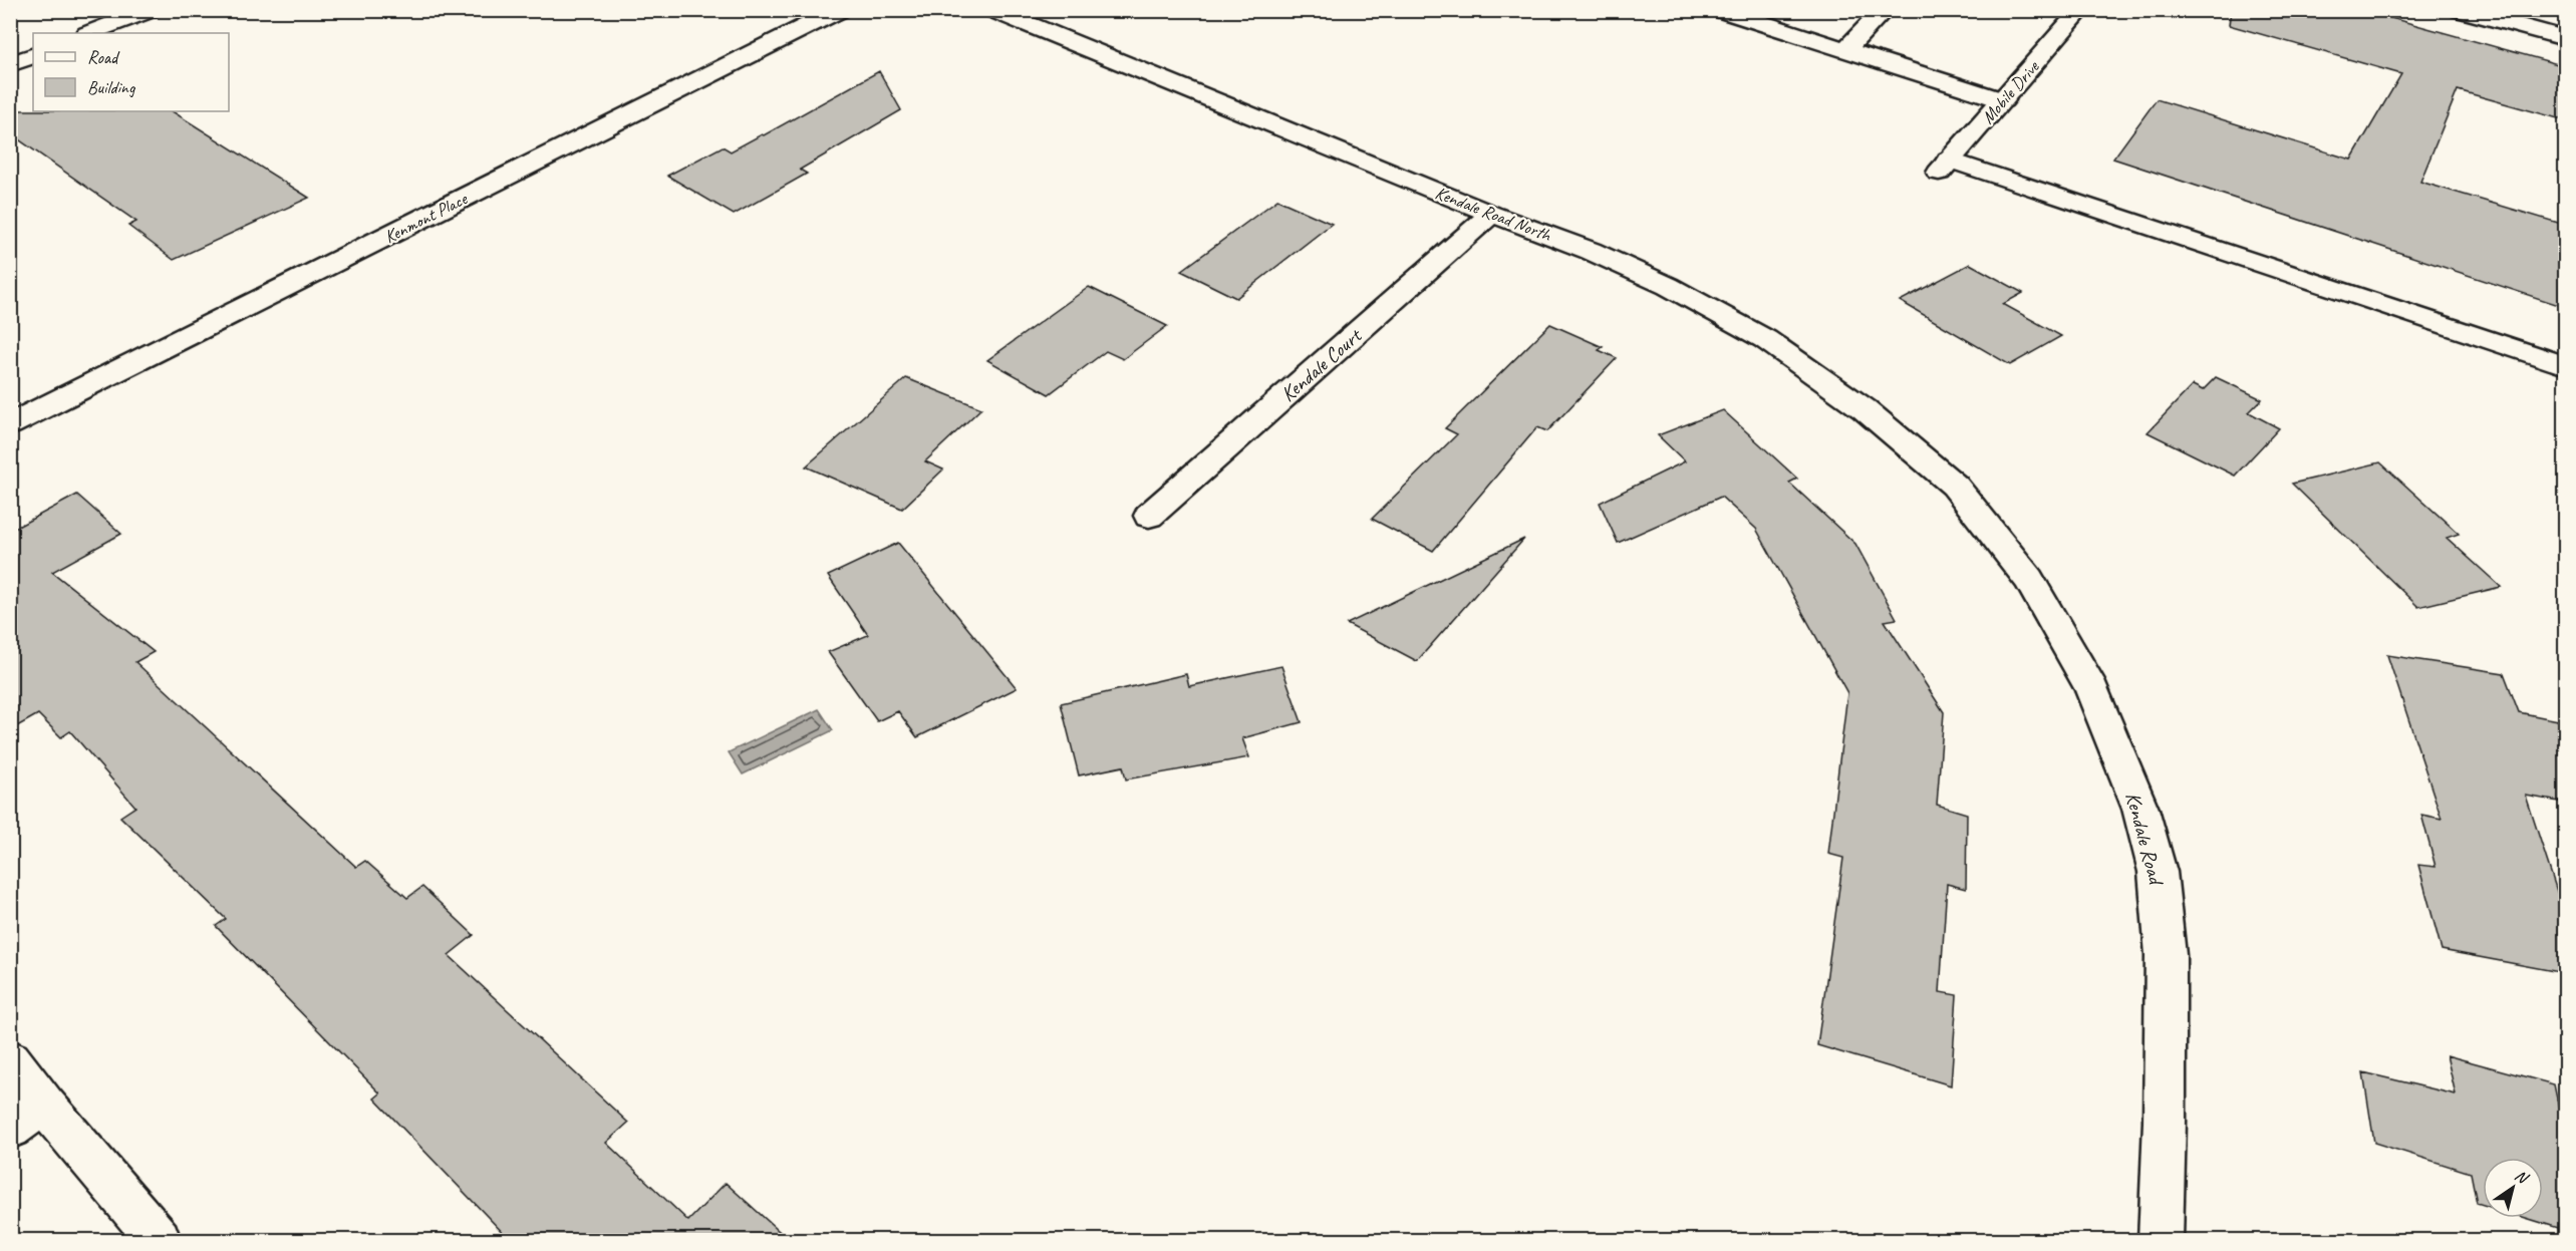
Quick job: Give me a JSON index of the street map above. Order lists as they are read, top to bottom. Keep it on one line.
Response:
{"streets":{"street":["Mobile Drive","Kendale Road North","Kenmont Place","Kendale Court","Kendale Road"]},"crossings":[["Kendale Road North","Kendale Court"],["Kendale Road North","Kendale Road"]],"legend":["Road","Building"],"north":"top right"}
